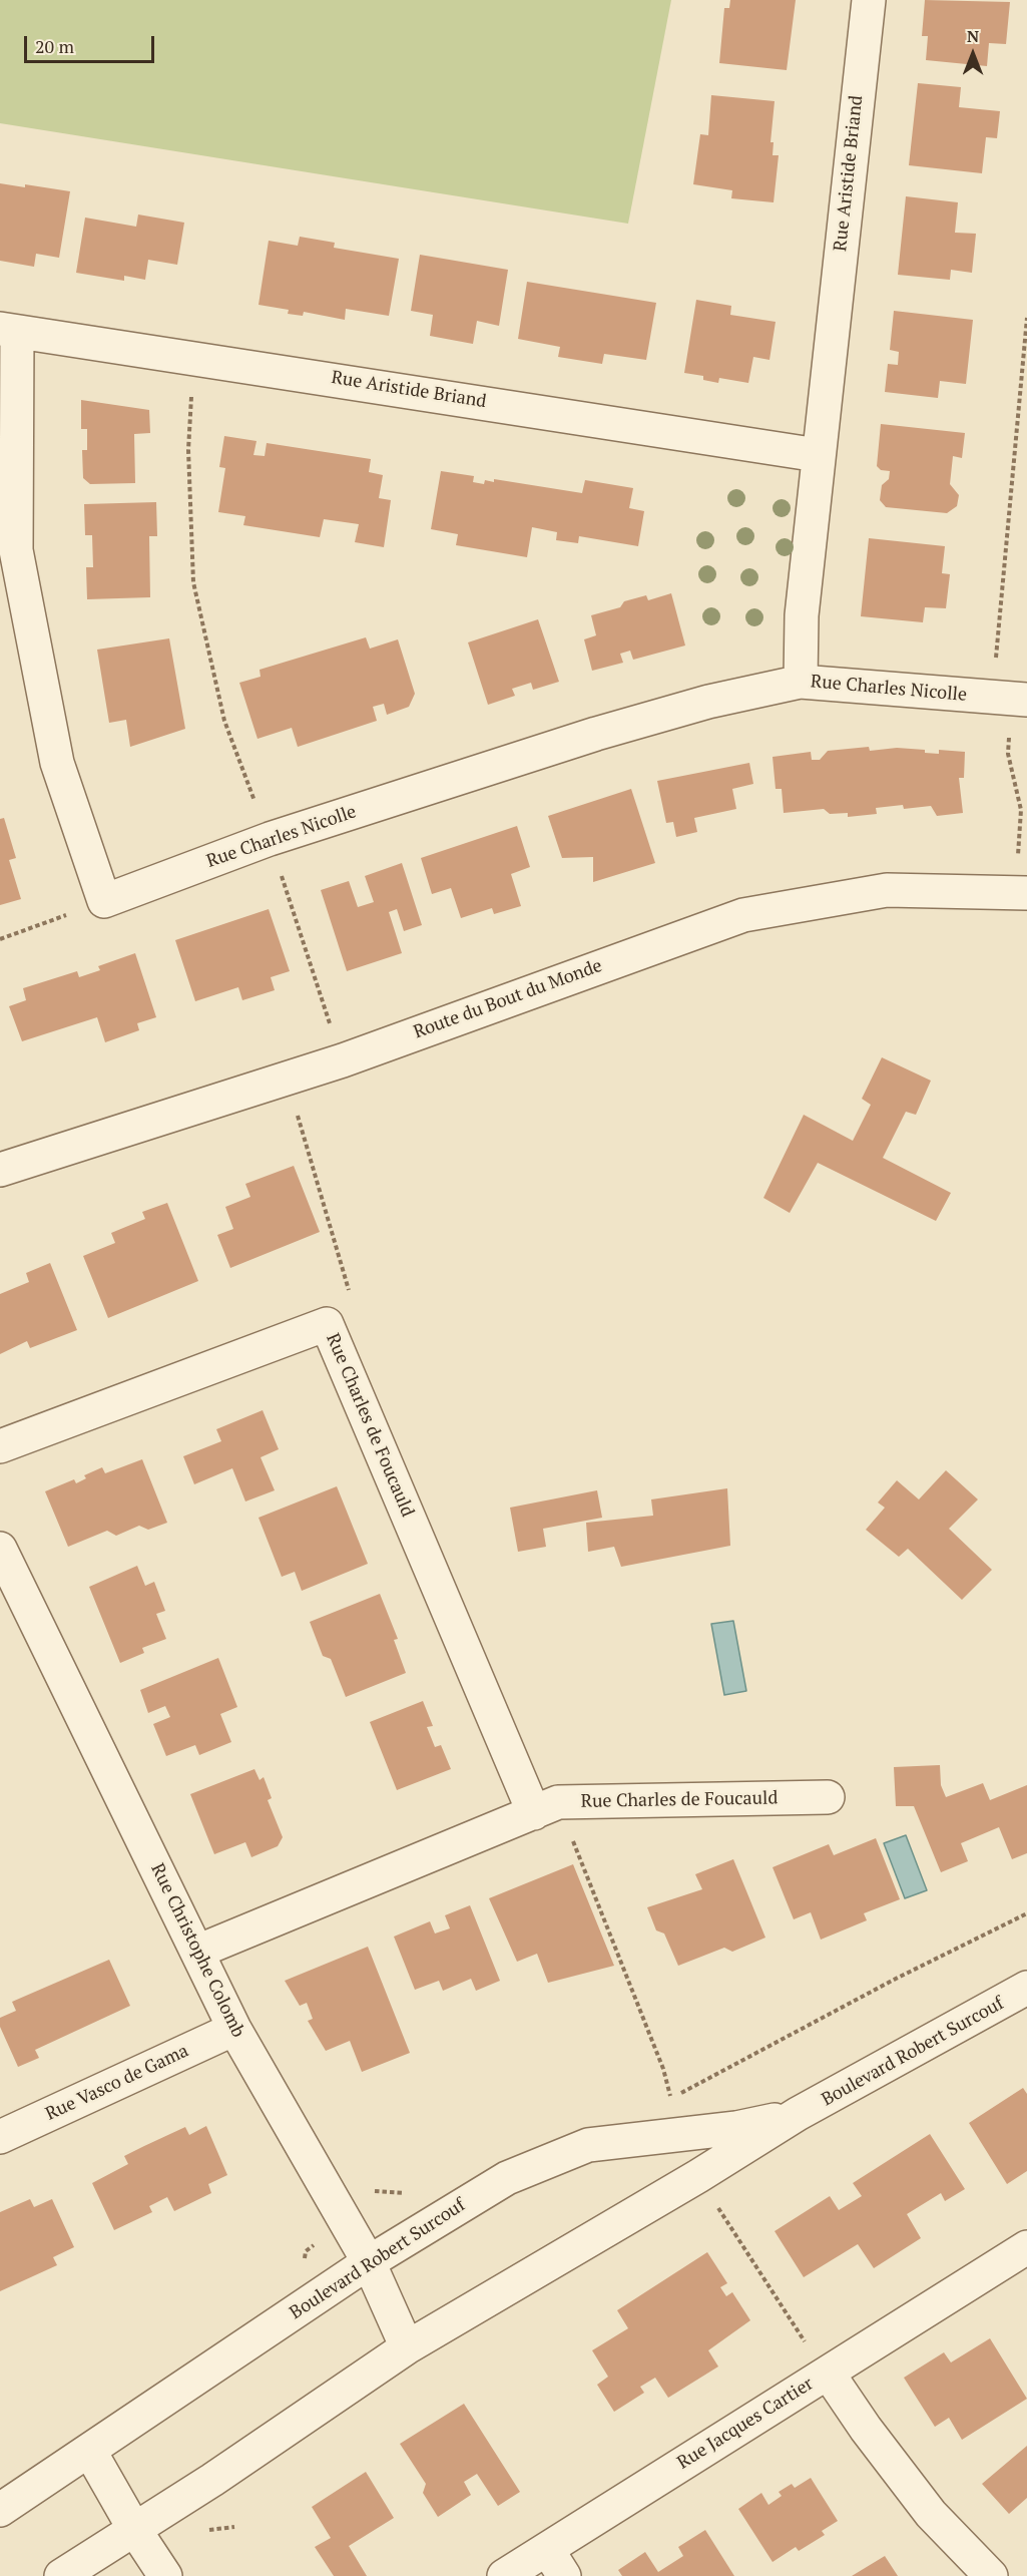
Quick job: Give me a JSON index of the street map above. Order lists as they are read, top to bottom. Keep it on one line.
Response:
{"streets":{"street":["Rue Aristide Briand","Rue Charles Nicolle","Route du Bout du Monde","Rue Charles de Foucauld","Rue Christophe Colomb","Boulevard Robert Surcouf","Rue Vasco de Gama","Rue Jacques Cartier"]},"crossings":[["Rue Aristide Briand","Rue Charles Nicolle"],["Rue Charles de Foucauld","Rue Christophe Colomb"],["Rue Christophe Colomb","Boulevard Robert Surcouf"],["Rue Christophe Colomb","Rue Vasco de Gama"]],"scale_bar":"20 m","north":"top"}
